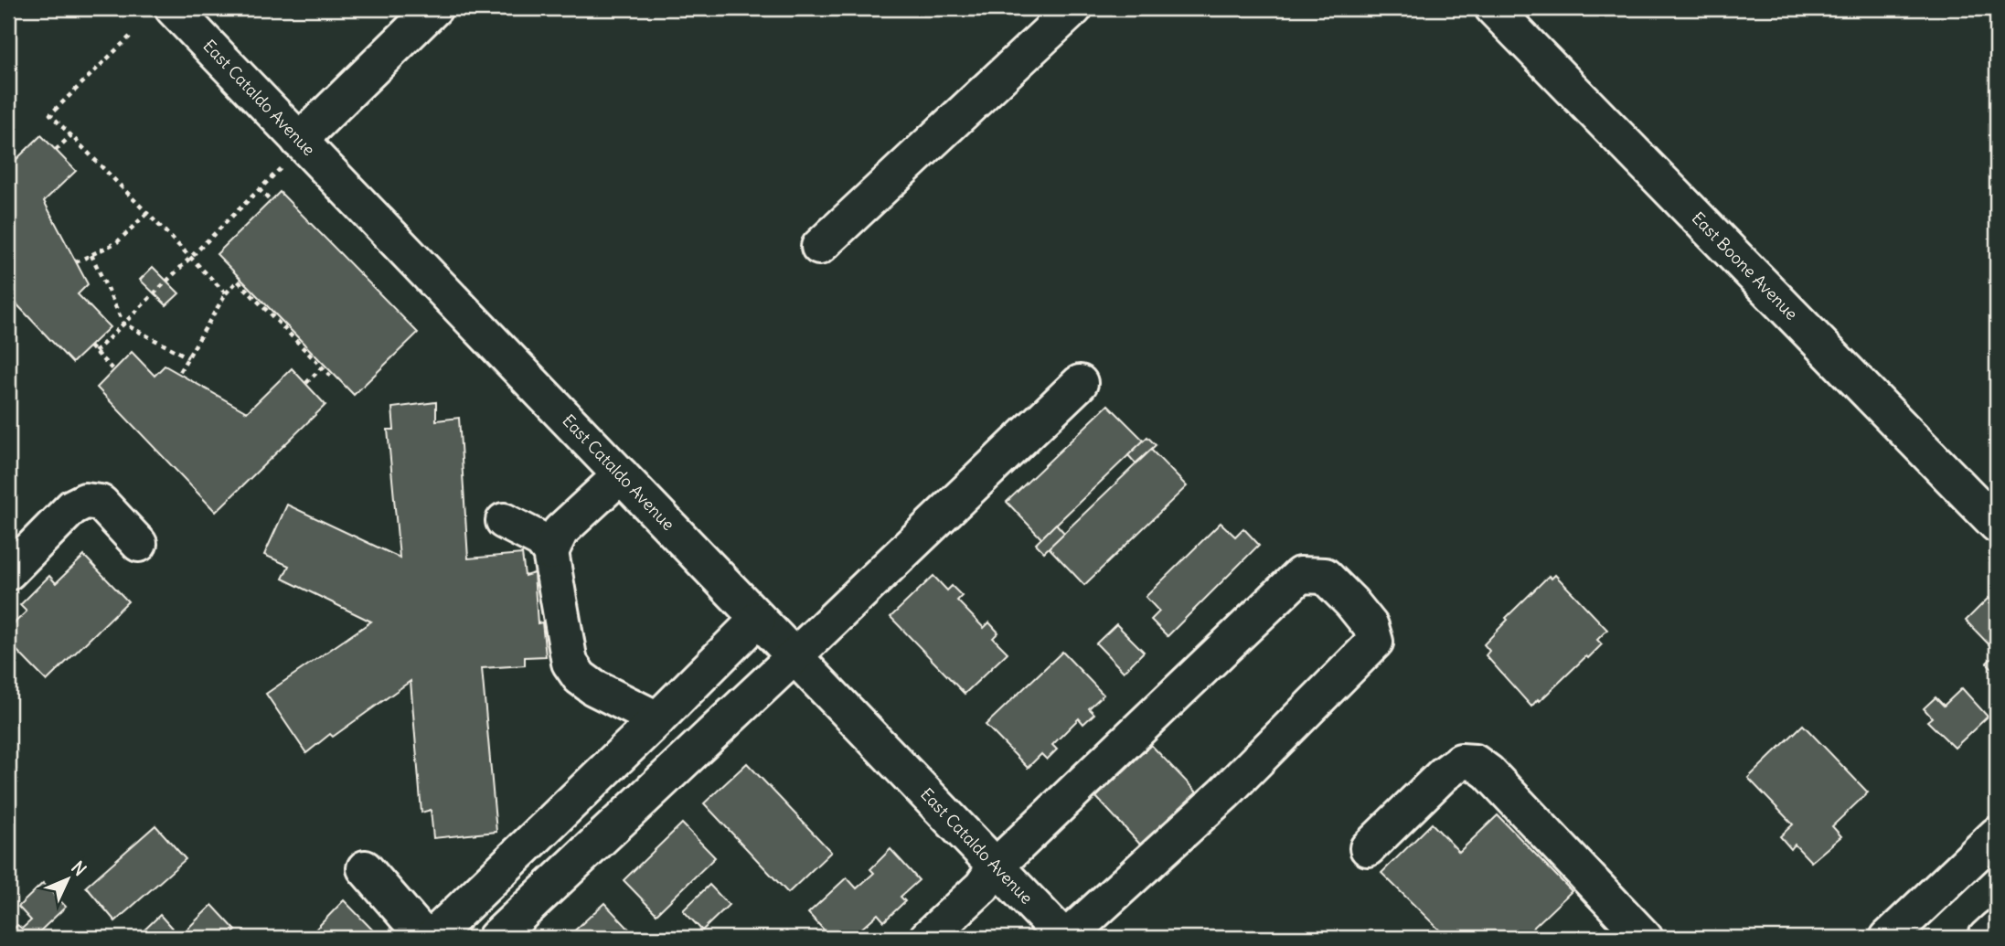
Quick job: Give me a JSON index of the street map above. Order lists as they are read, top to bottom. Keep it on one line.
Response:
{"streets":{"street":["East Cataldo Avenue","East Boone Avenue"]},"north":"top right"}
